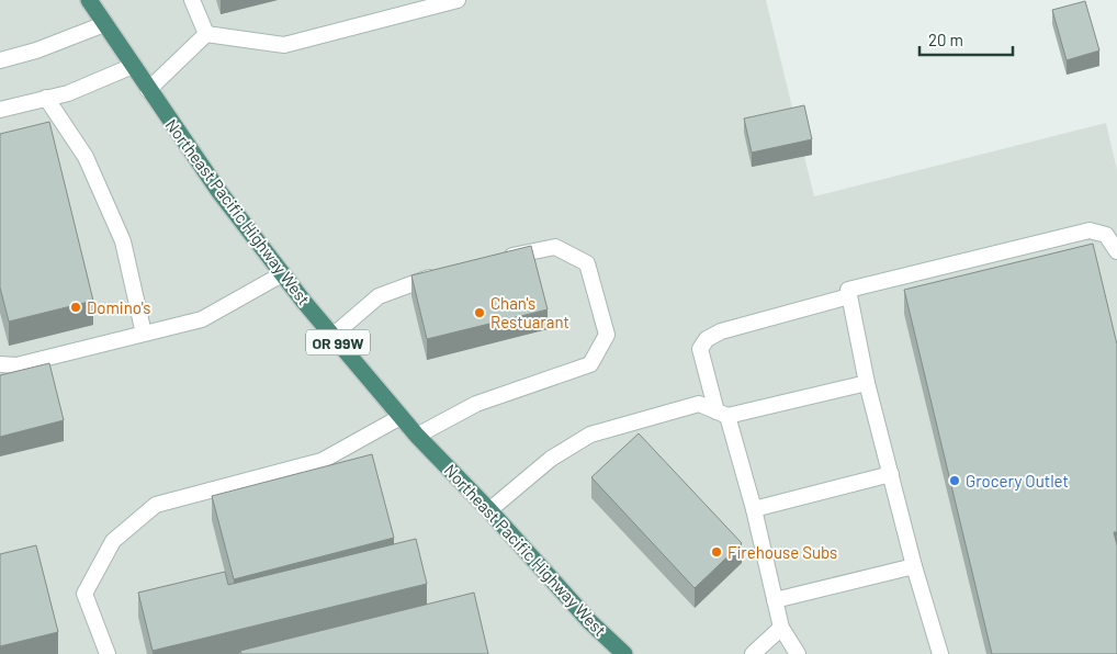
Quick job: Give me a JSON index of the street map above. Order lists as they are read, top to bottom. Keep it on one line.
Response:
{"streets":{"highway":["Northeast Pacific Highway West","OR 99W"]},"places":["Domino's","Chan's Restuarant","Grocery Outlet","Firehouse Subs"],"scale_bar":"20 m"}
